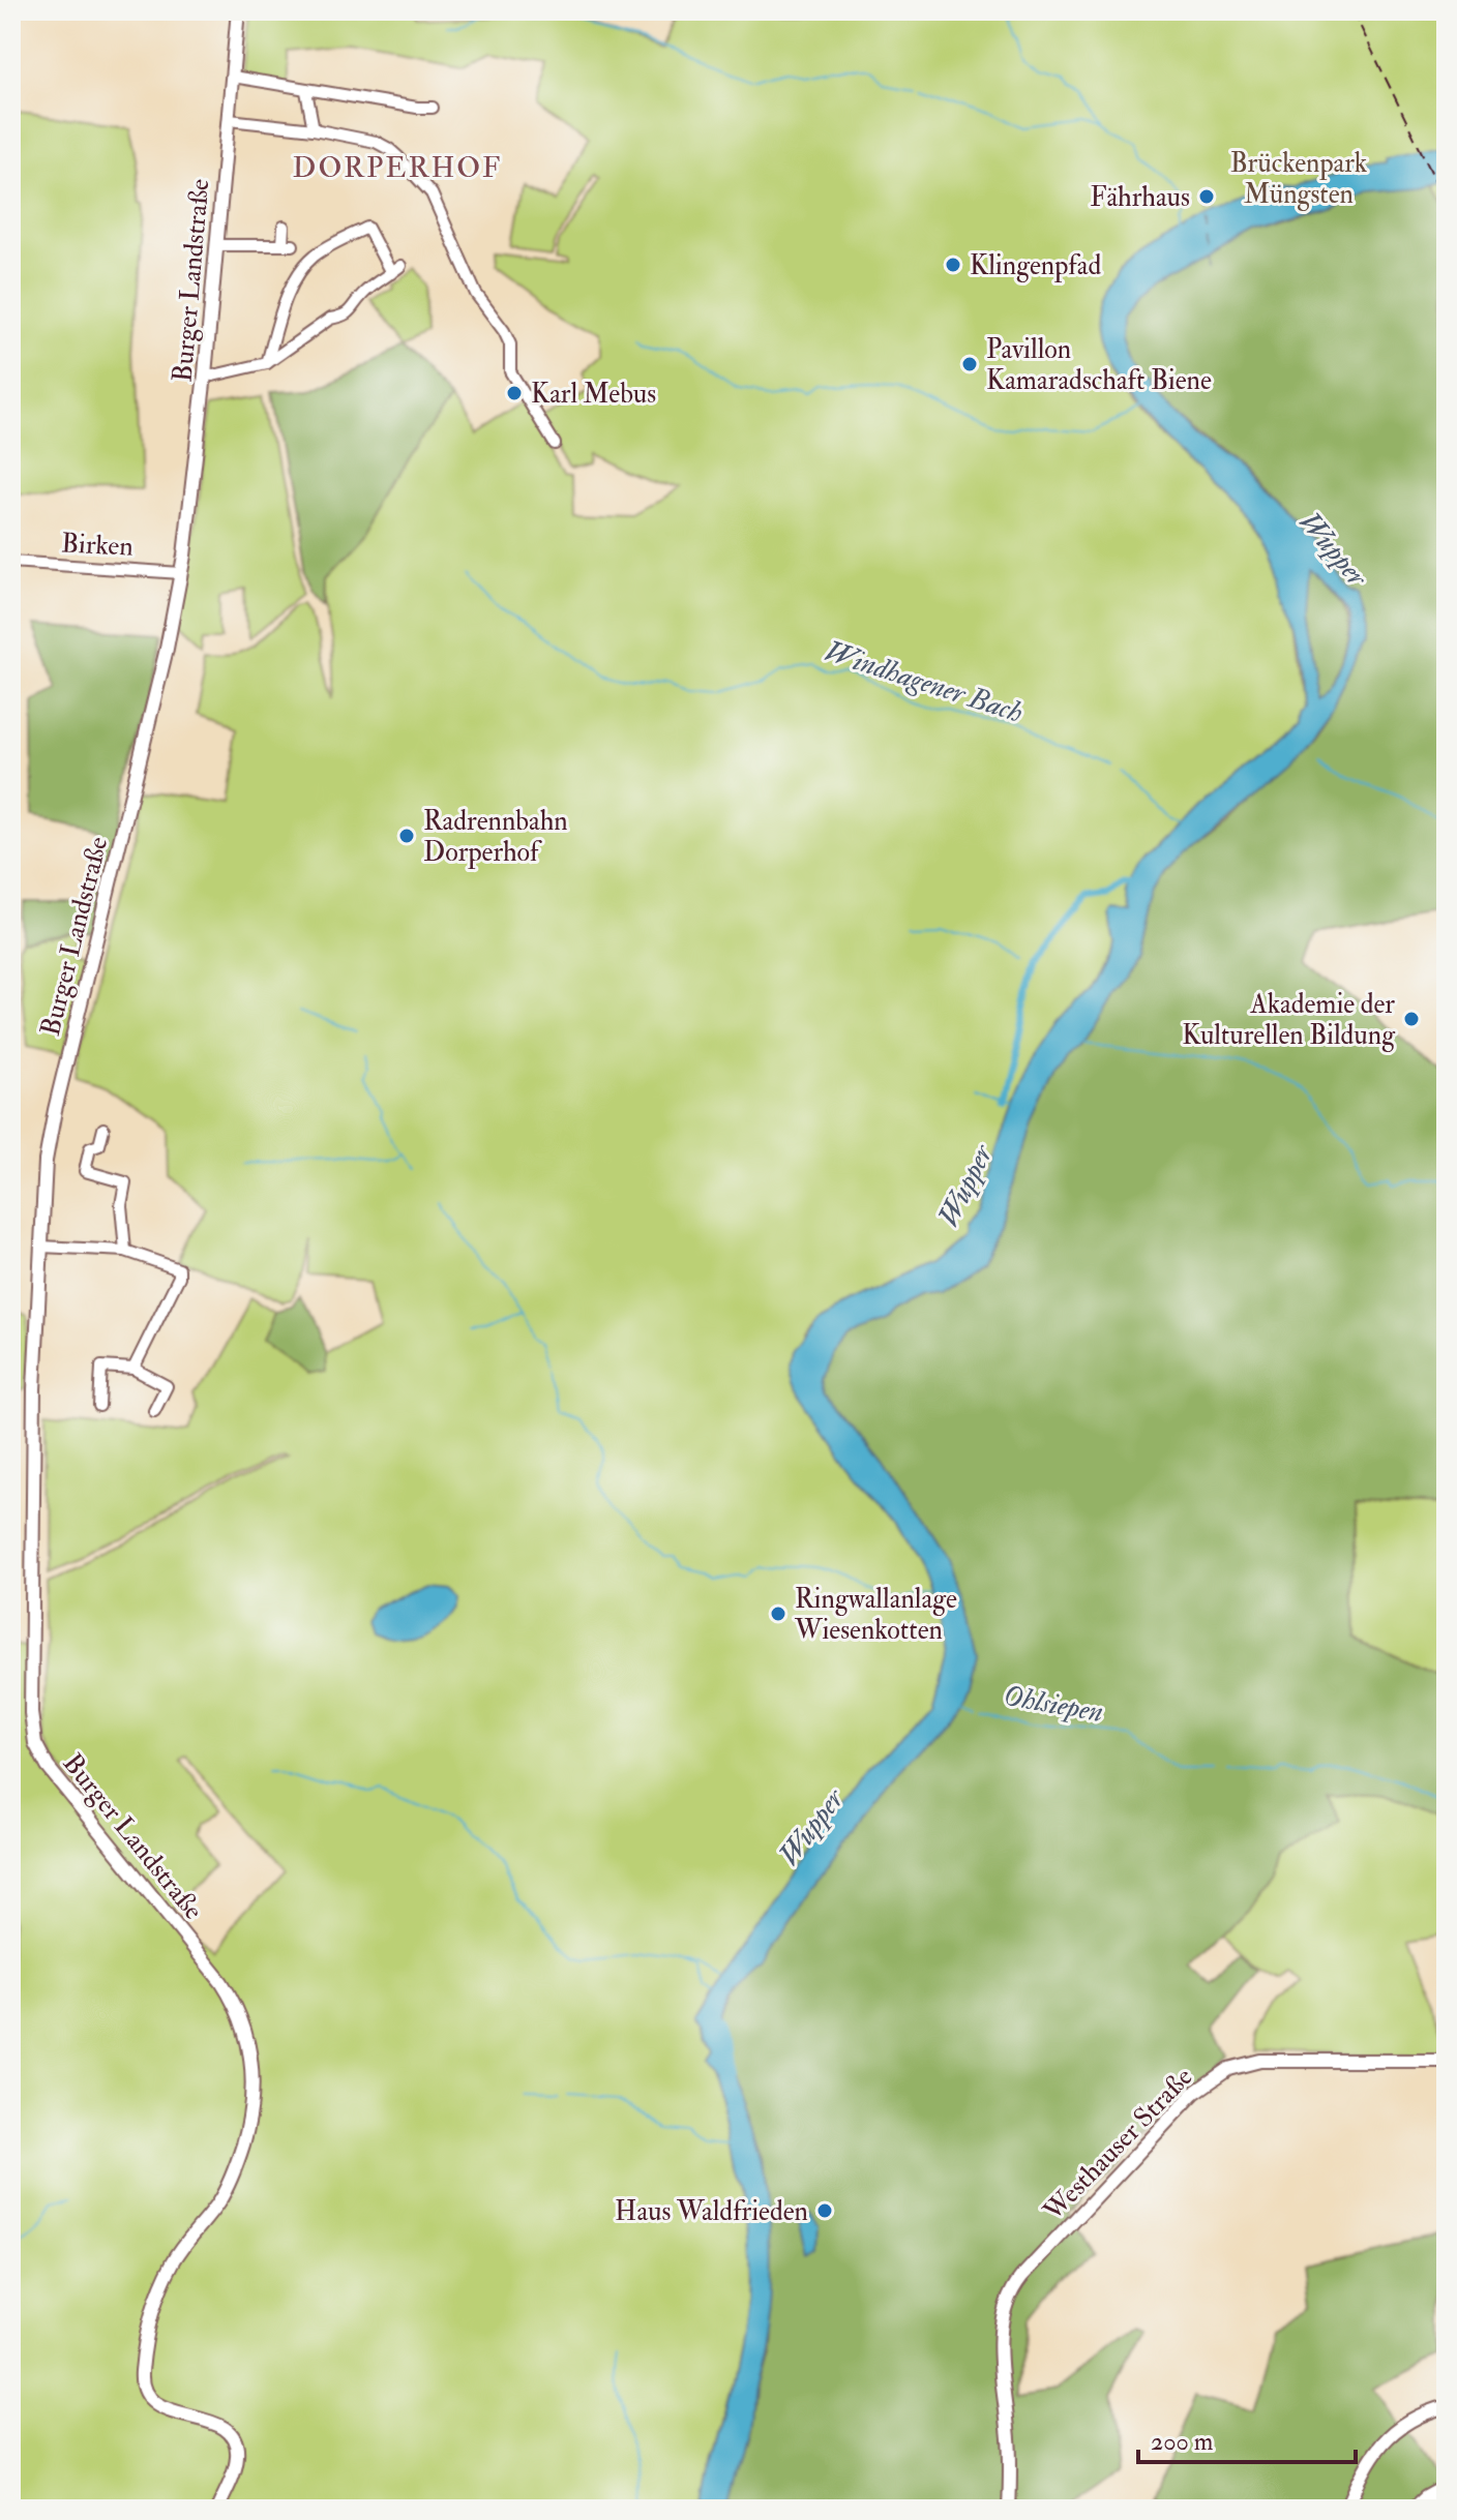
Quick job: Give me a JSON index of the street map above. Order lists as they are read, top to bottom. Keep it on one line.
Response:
{"streets":{"main road":["Burger Landstraße","Westhauser Straße"],"street":["Birken"]},"crossings":[["Burger Landstraße","Birken"]],"districts":["DORPERHOF"],"water":["Wupper","Windhagener Bach","Ohlsiepen"],"parks":["Brückenpark Müngsten"],"places":["Fährhaus","Klingenpfad","Pavillon Kamaradschaft Biene","Karl Mebus","Radrennbahn Dorperhof","Akademie der Kulturellen Bildung","Ringwallanlage Wiesenkotten","Haus Waldfrieden"],"scale_bar":"200 m"}
